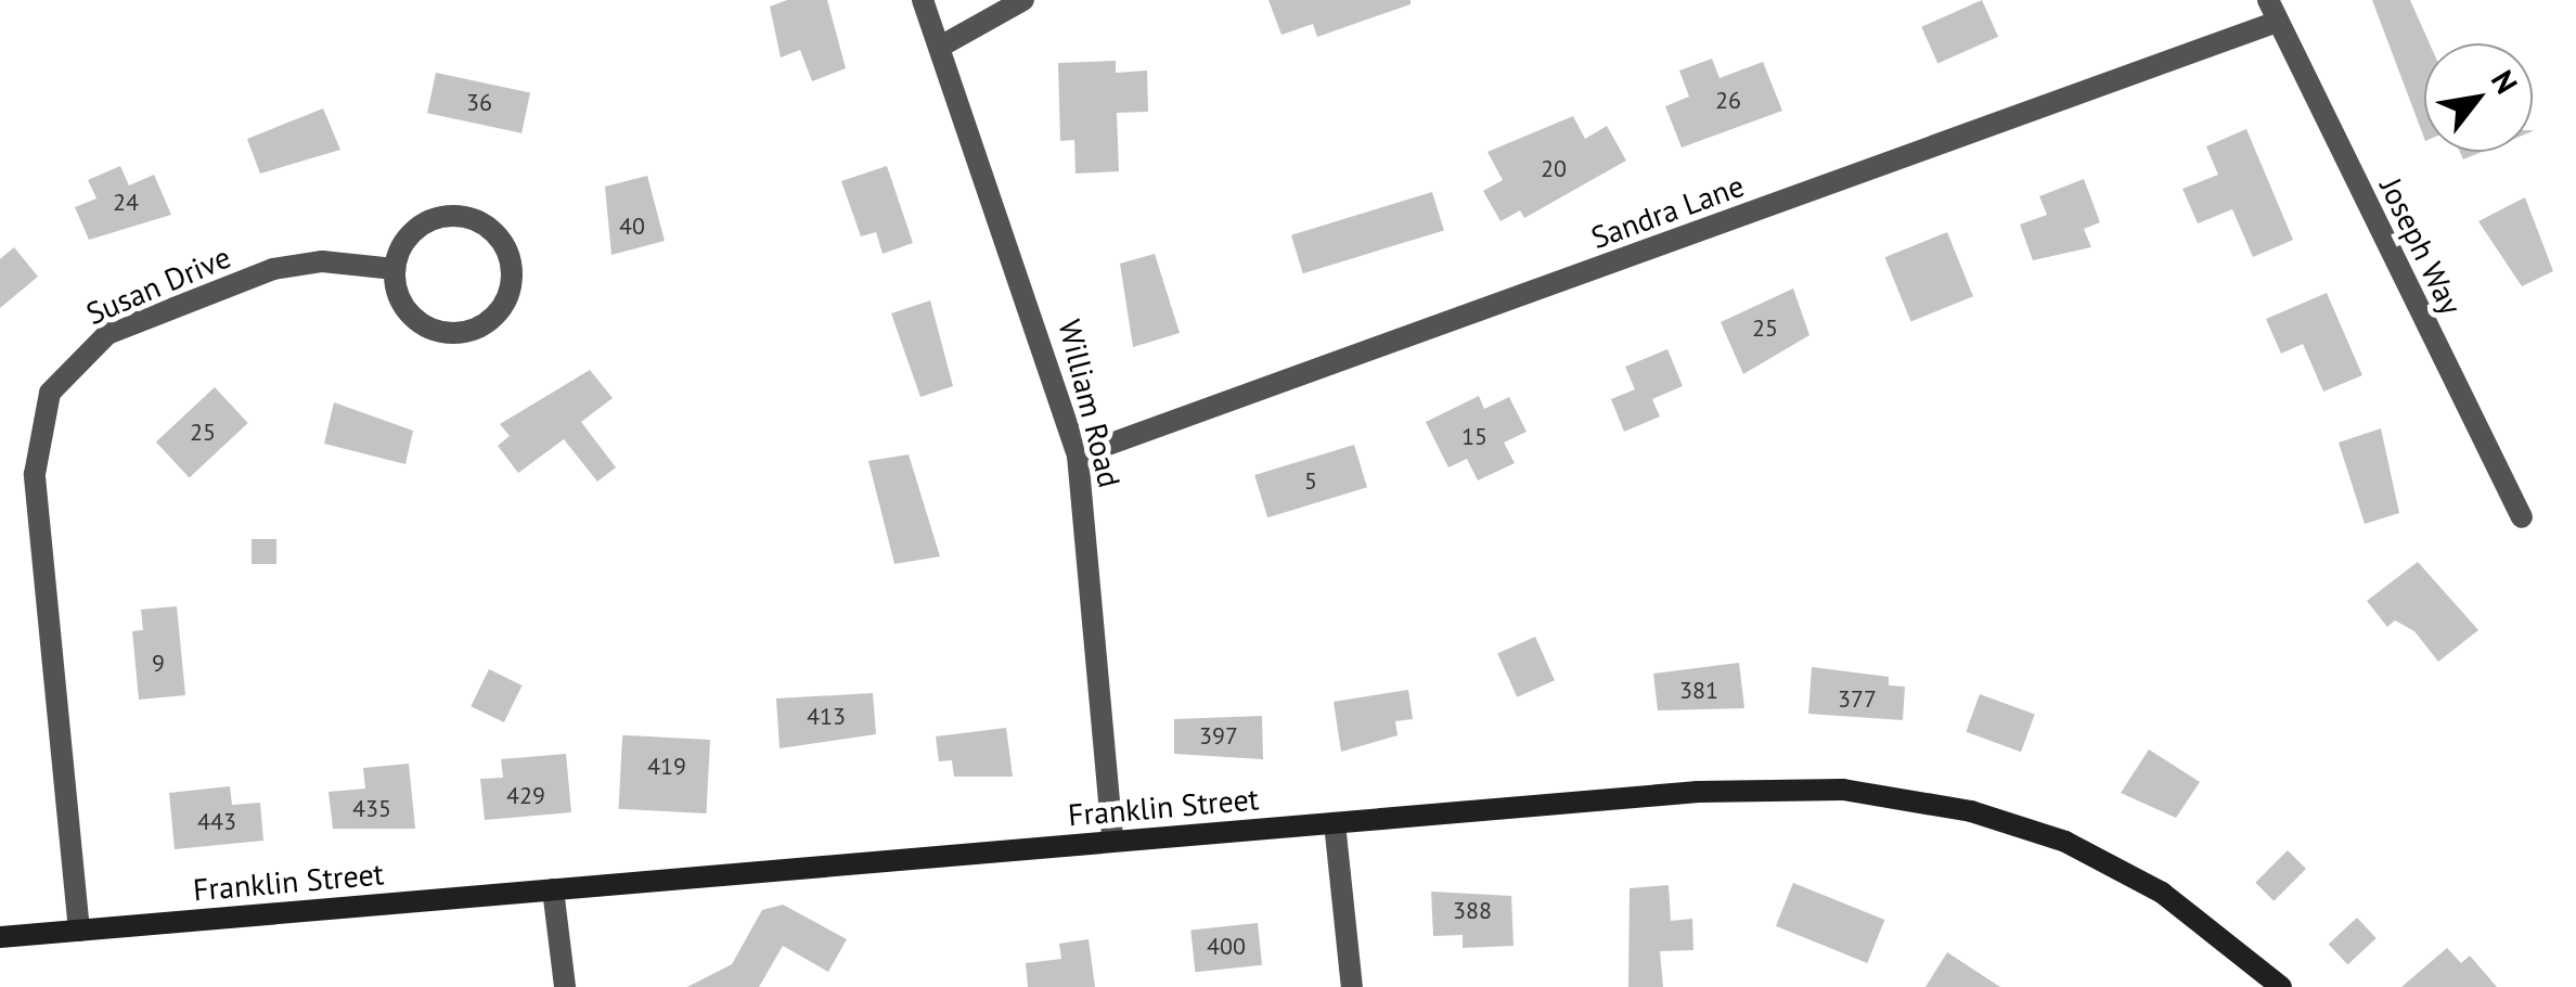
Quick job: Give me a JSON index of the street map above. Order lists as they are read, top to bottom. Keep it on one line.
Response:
{"streets":{"main road":["Franklin Street"],"street":["Sandra Lane","Joseph Way","Susan Drive","William Road"]},"crossings":[["Sandra Lane","Joseph Way"],["Sandra Lane","William Road"],["Susan Drive","Franklin Street"],["William Road","Franklin Street"]],"house_numbers":["26","36","20","24","40","25","25","15","5","9","381","377","413","397","419","429","435","443","388","400"],"north":"top right"}
